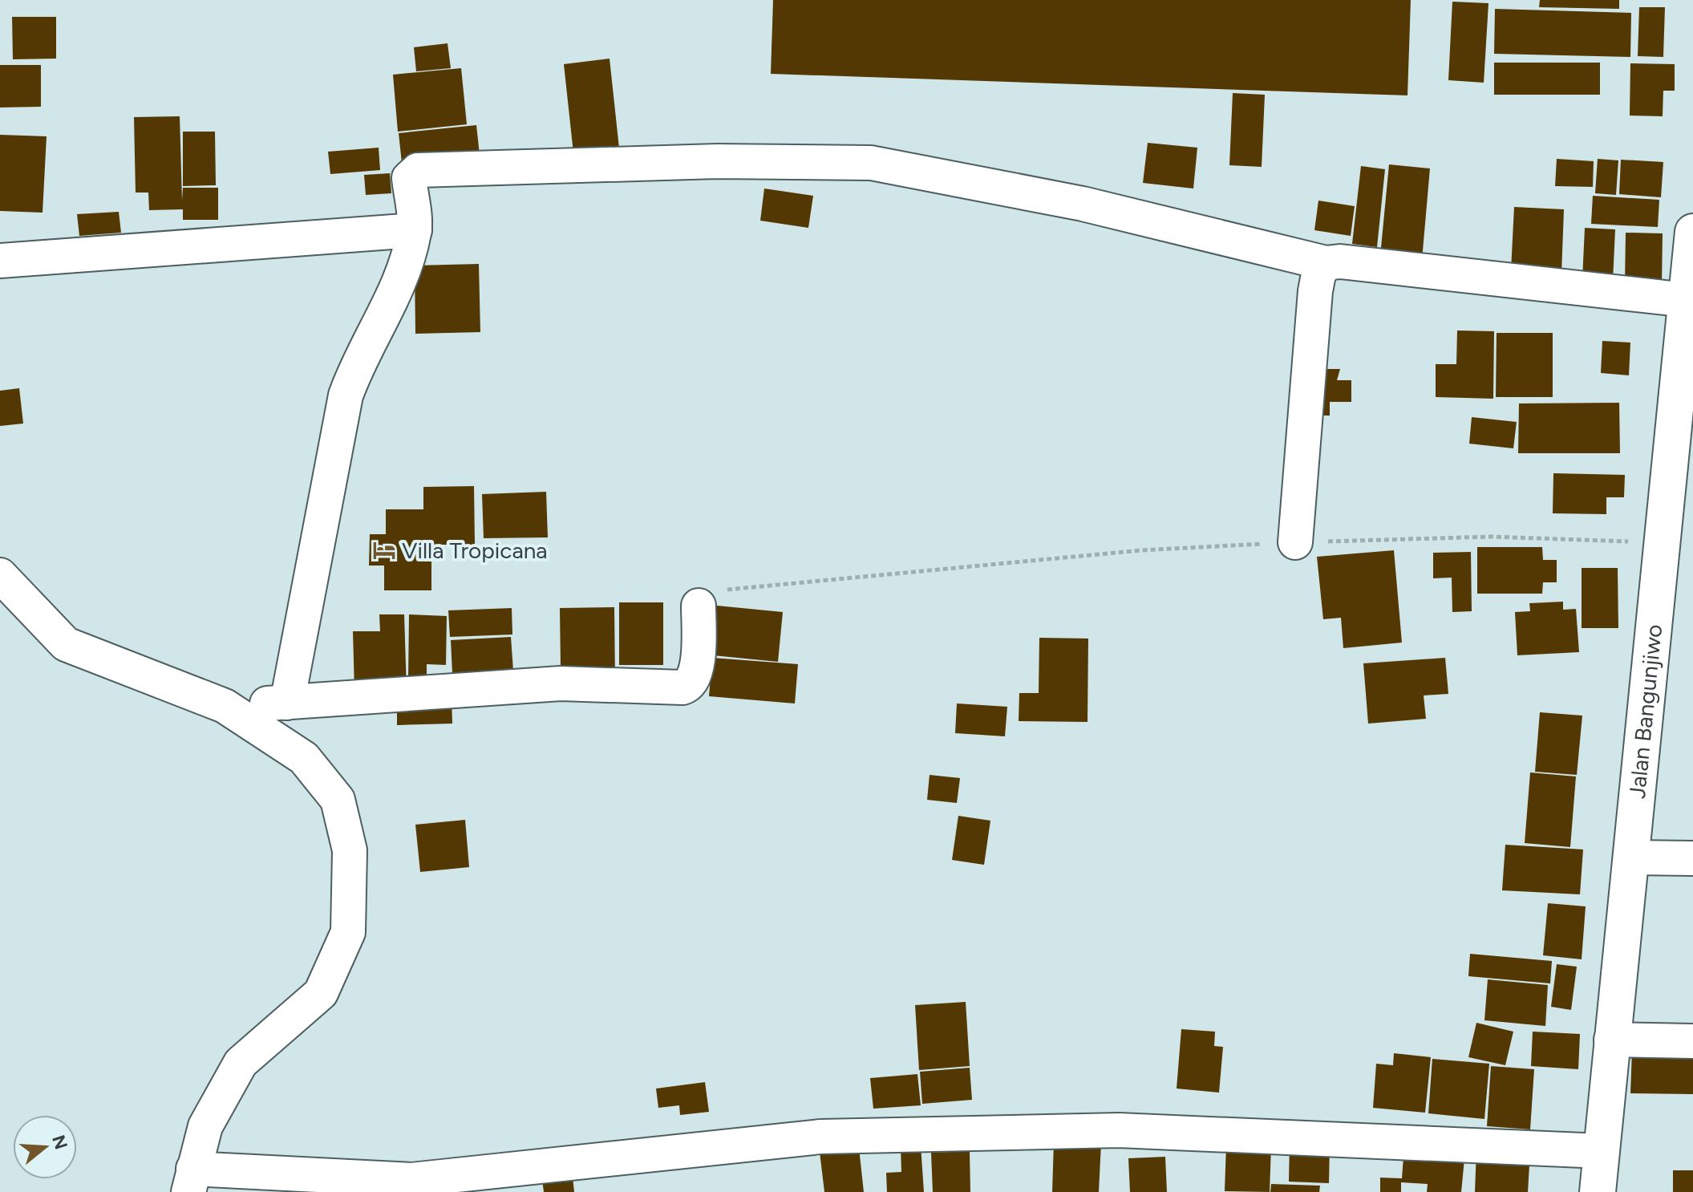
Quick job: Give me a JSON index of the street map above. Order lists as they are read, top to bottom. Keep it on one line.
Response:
{"streets":{"main road":["Jalan Bangunjiwo"]},"places":{"hotel":["Villa Tropicana"]},"north":"right"}
